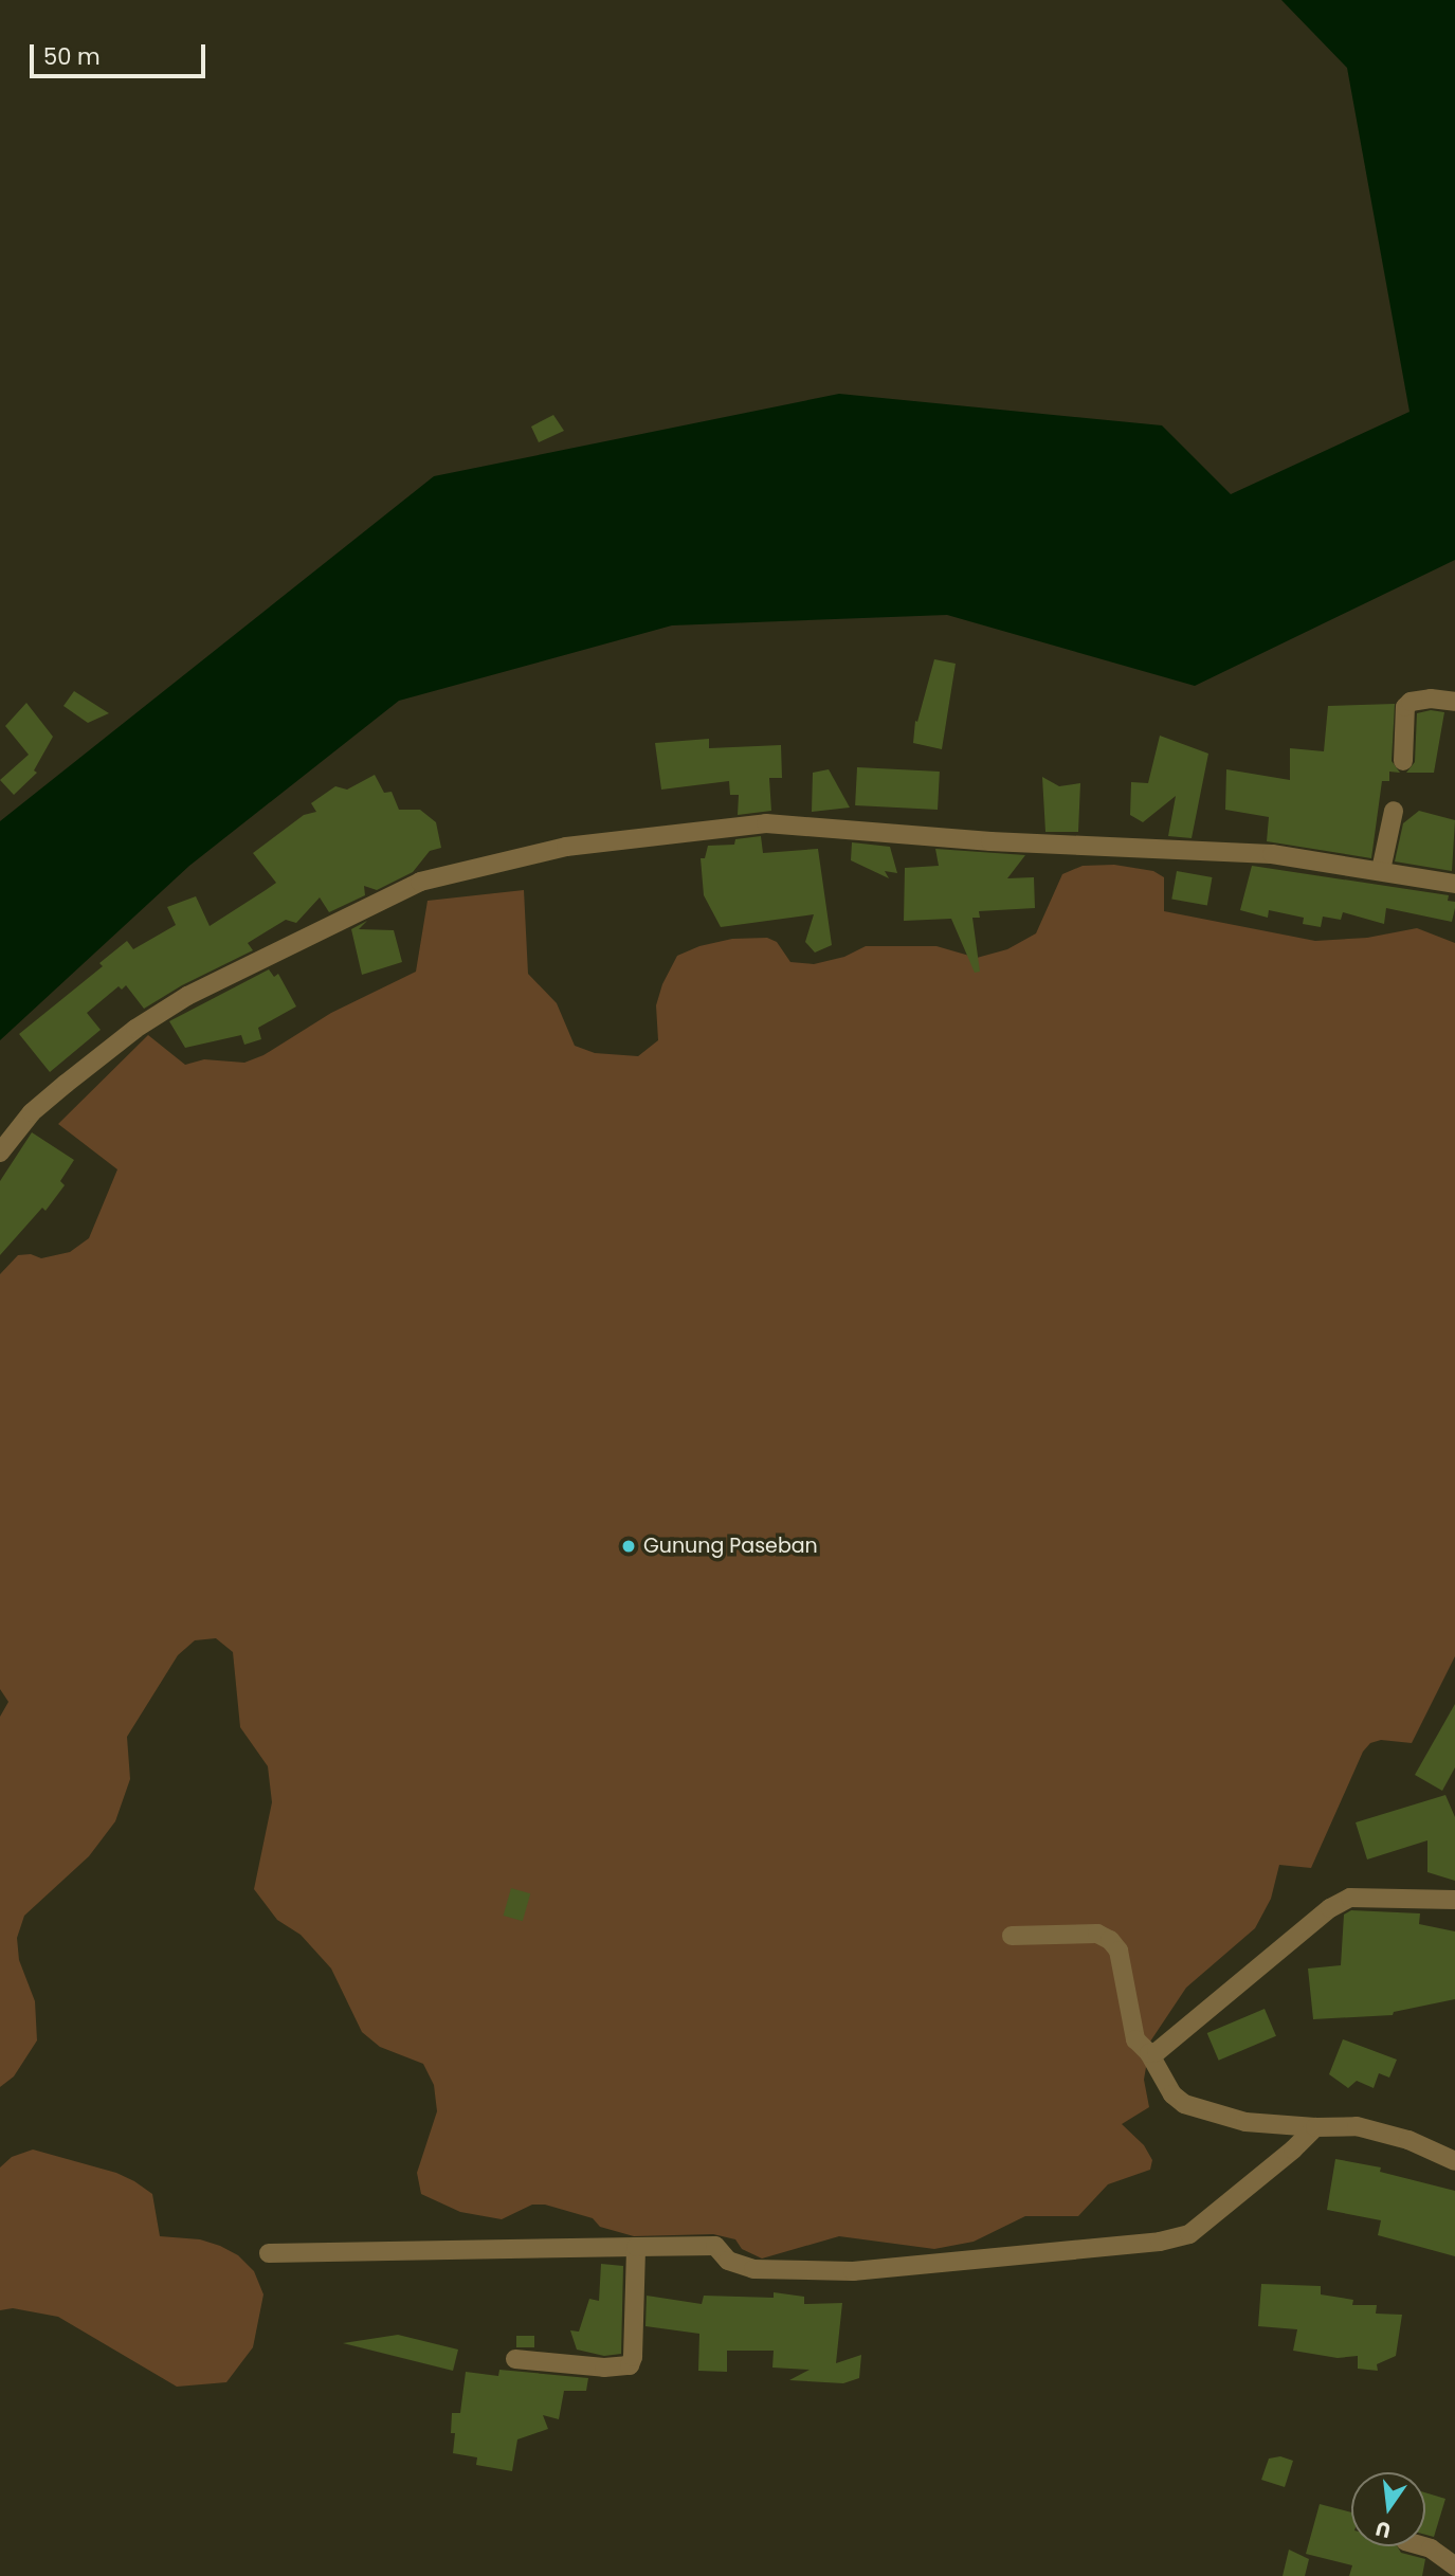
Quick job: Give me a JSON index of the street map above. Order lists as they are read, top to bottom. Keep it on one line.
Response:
{"places":["Gunung Paseban"],"scale_bar":"50 m","north":"bottom"}
